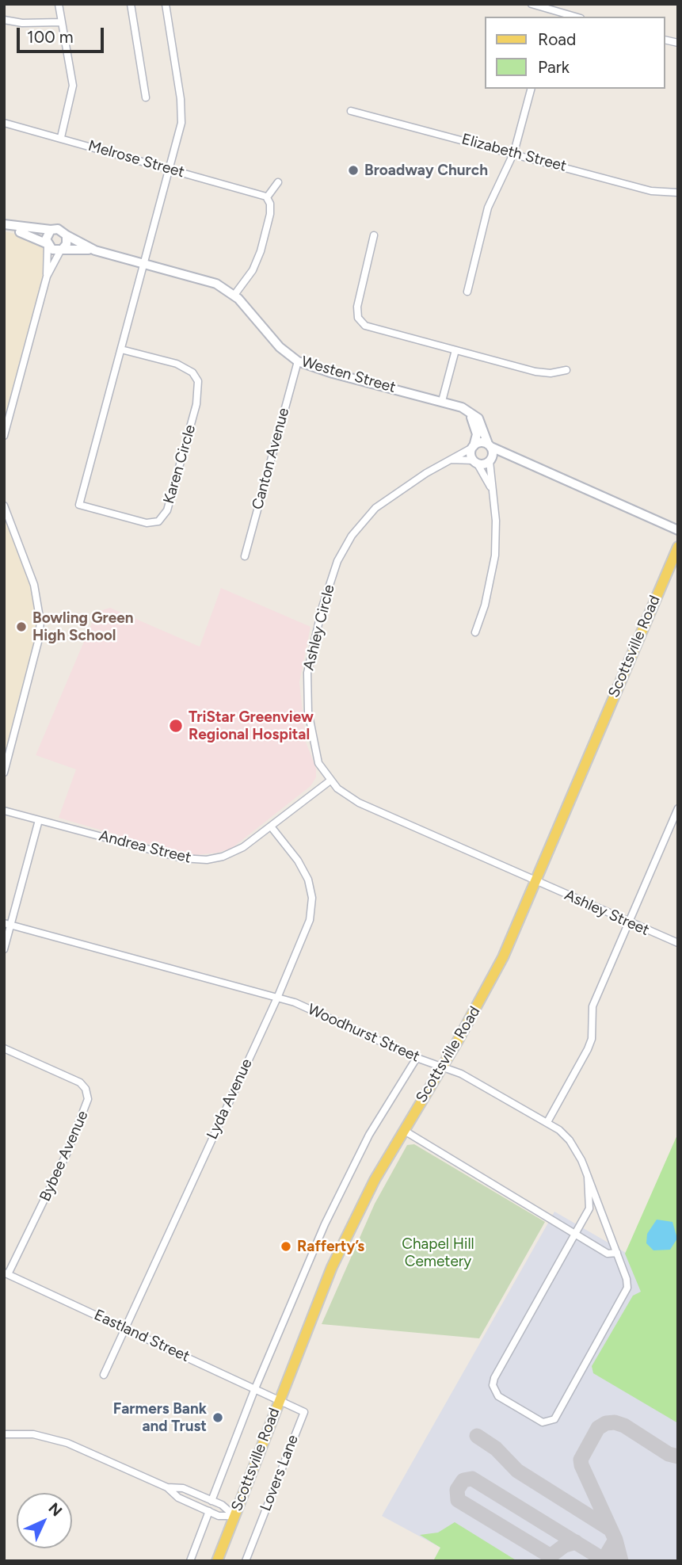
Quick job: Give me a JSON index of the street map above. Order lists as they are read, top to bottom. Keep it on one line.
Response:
{"streets":{"main road":["Scottsville Road"],"street":["Elizabeth Street","Melrose Street","Westen Street","Canton Avenue","Karen Circle","Ashley Circle","Andrea Street","Ashley Street","Woodhurst Street","Lyda Avenue","Bybee Avenue","Eastland Street","Lovers Lane"]},"crossings":[["Melrose Street","Karen Circle"],["Westen Street","Canton Avenue"],["Westen Street","Karen Circle"],["Ashley Circle","Scottsville Road"],["Ashley Circle","Andrea Street"],["Ashley Circle","Ashley Street"],["Scottsville Road","Ashley Street"],["Scottsville Road","Woodhurst Street"],["Scottsville Road","Eastland Street"],["Scottsville Road","Lovers Lane"],["Andrea Street","Lyda Avenue"],["Woodhurst Street","Lyda Avenue"],["Lyda Avenue","Eastland Street"],["Bybee Avenue","Eastland Street"],["Eastland Street","Lovers Lane"]],"parks":["Chapel Hill Cemetery"],"places":["Broadway Church","Bowling Green High School","TriStar Greenview Regional Hospital","Rafferty’s","Farmers Bank and Trust"],"legend":["Road","Park"],"scale_bar":"100 m","north":"top right"}
